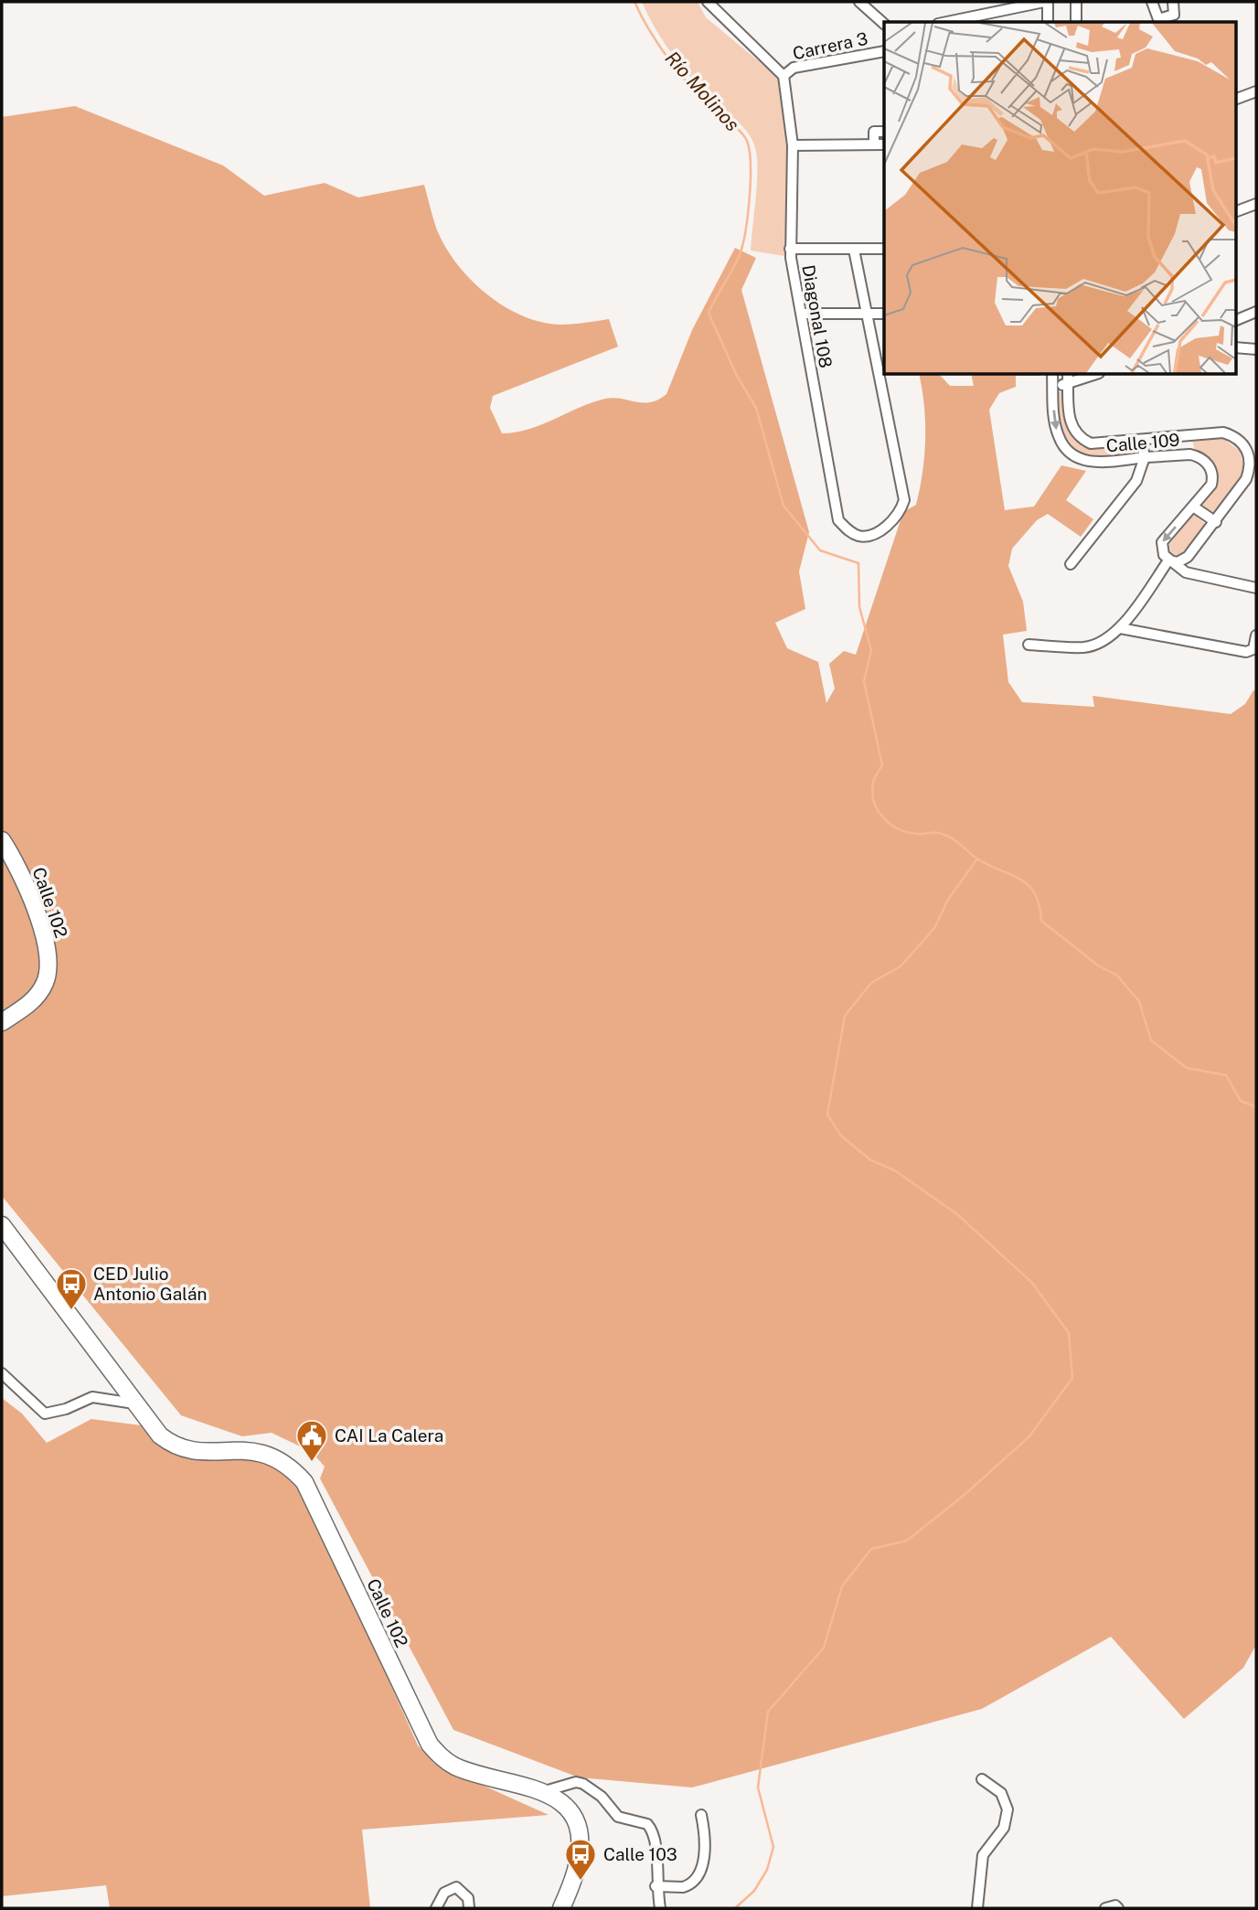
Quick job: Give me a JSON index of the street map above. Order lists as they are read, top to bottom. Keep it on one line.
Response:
{"streets":{"main road":["Calle 102"],"street":["Carrera 3","Diagonal 108","Calle 109"]},"crossings":[["Carrera 3","Diagonal 108"]],"water":["Río Molinos"],"places":{"bus stop":["CED Julio Antonio Galán","Calle 103"],"public building":["CAI La Calera"]}}
